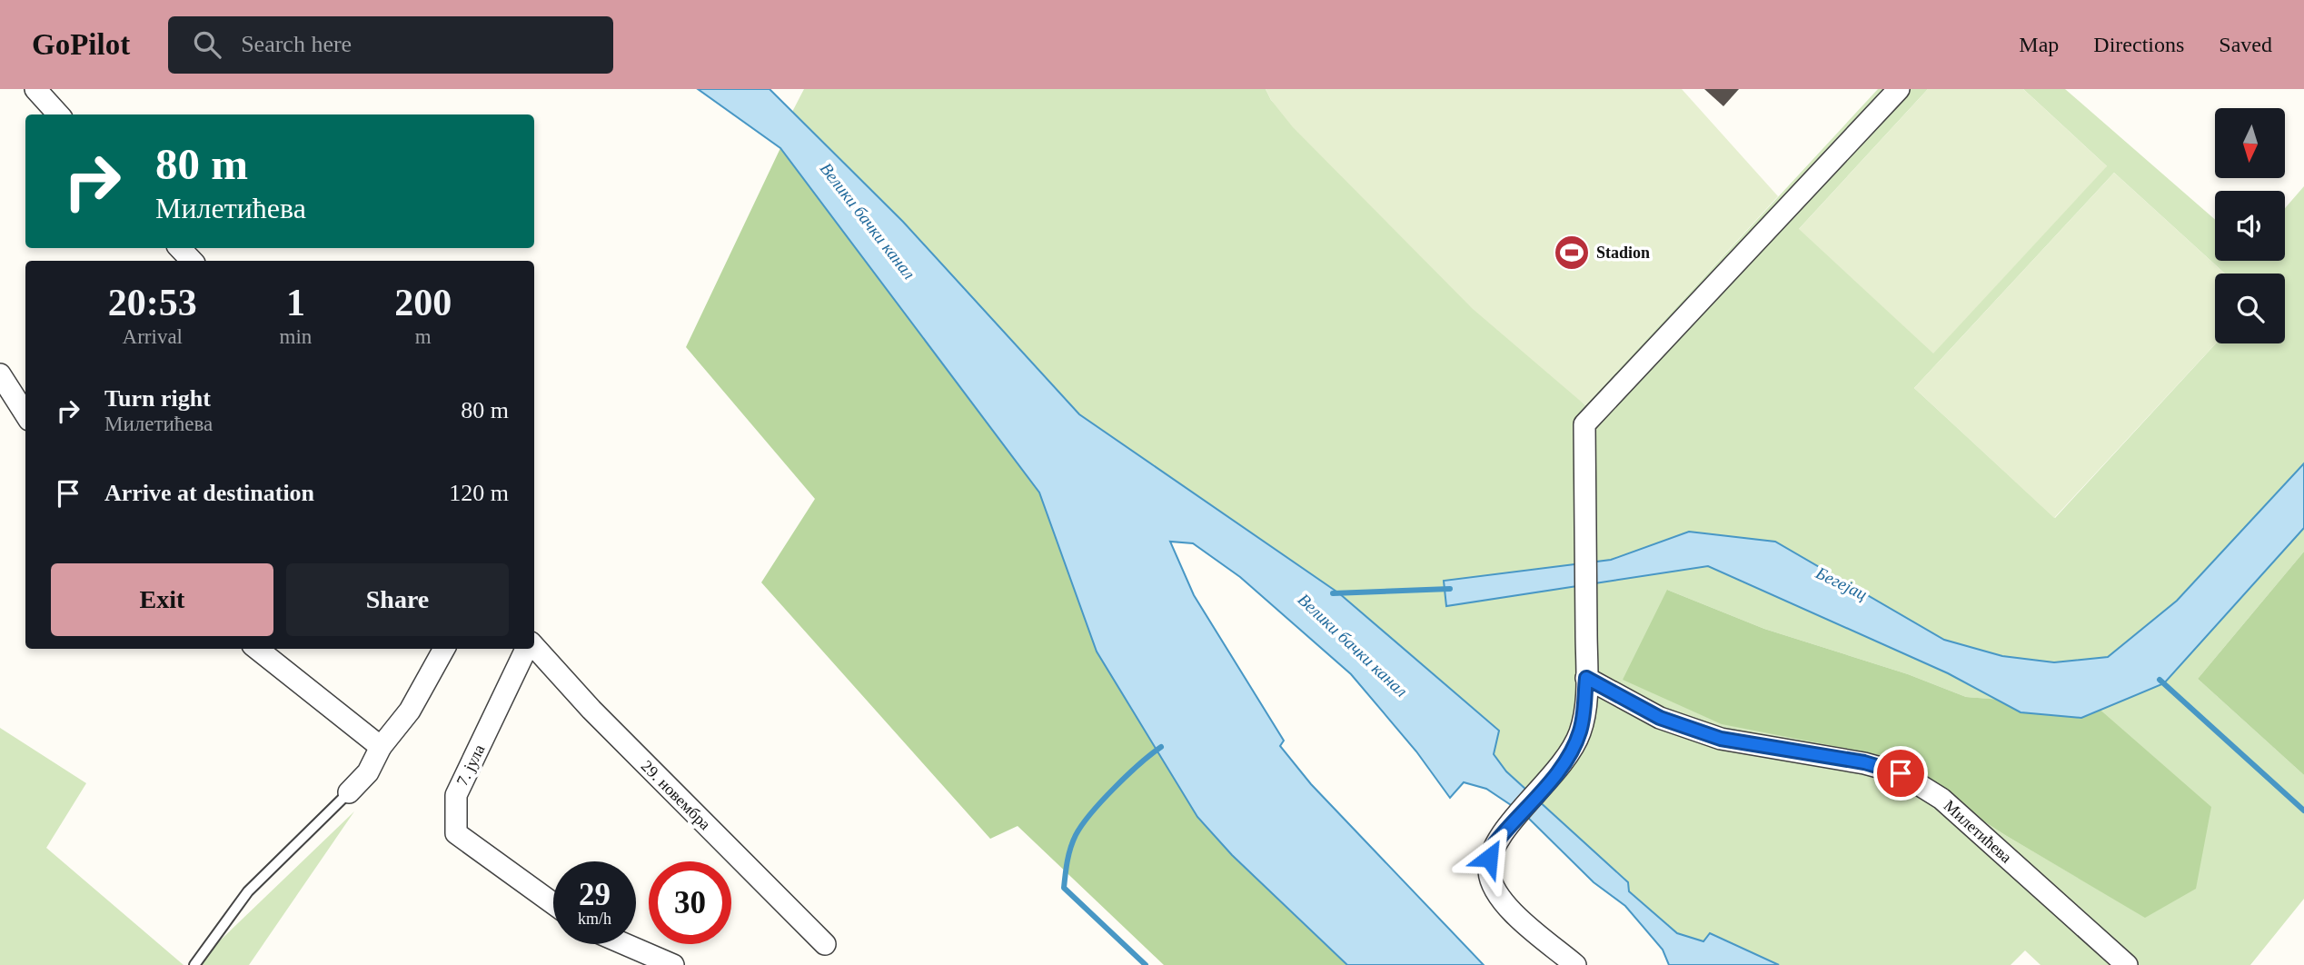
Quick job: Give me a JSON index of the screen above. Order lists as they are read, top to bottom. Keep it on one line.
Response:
{"streets":{"street":["7. јула","29. новембра","Милетићева"]},"water":["Велики бачки канал","Бегејац"],"places":{"sports":["Stadion"]},"north":"bottom","page":{"header":"GoPilot","search":"Search here","nav":["Map","Directions","Saved"],"turn":["80 m","Милетићева"],"eta":["20:53","Arrival","1","min","200","m"],"list":[{"name":"Turn right","note":"Милетићева","value":"80 m"},{"name":"Arrive at destination","value":"120 m"}],"buttons":["Exit","Share"],"speed":"29 km/h","limit":"30"}}
